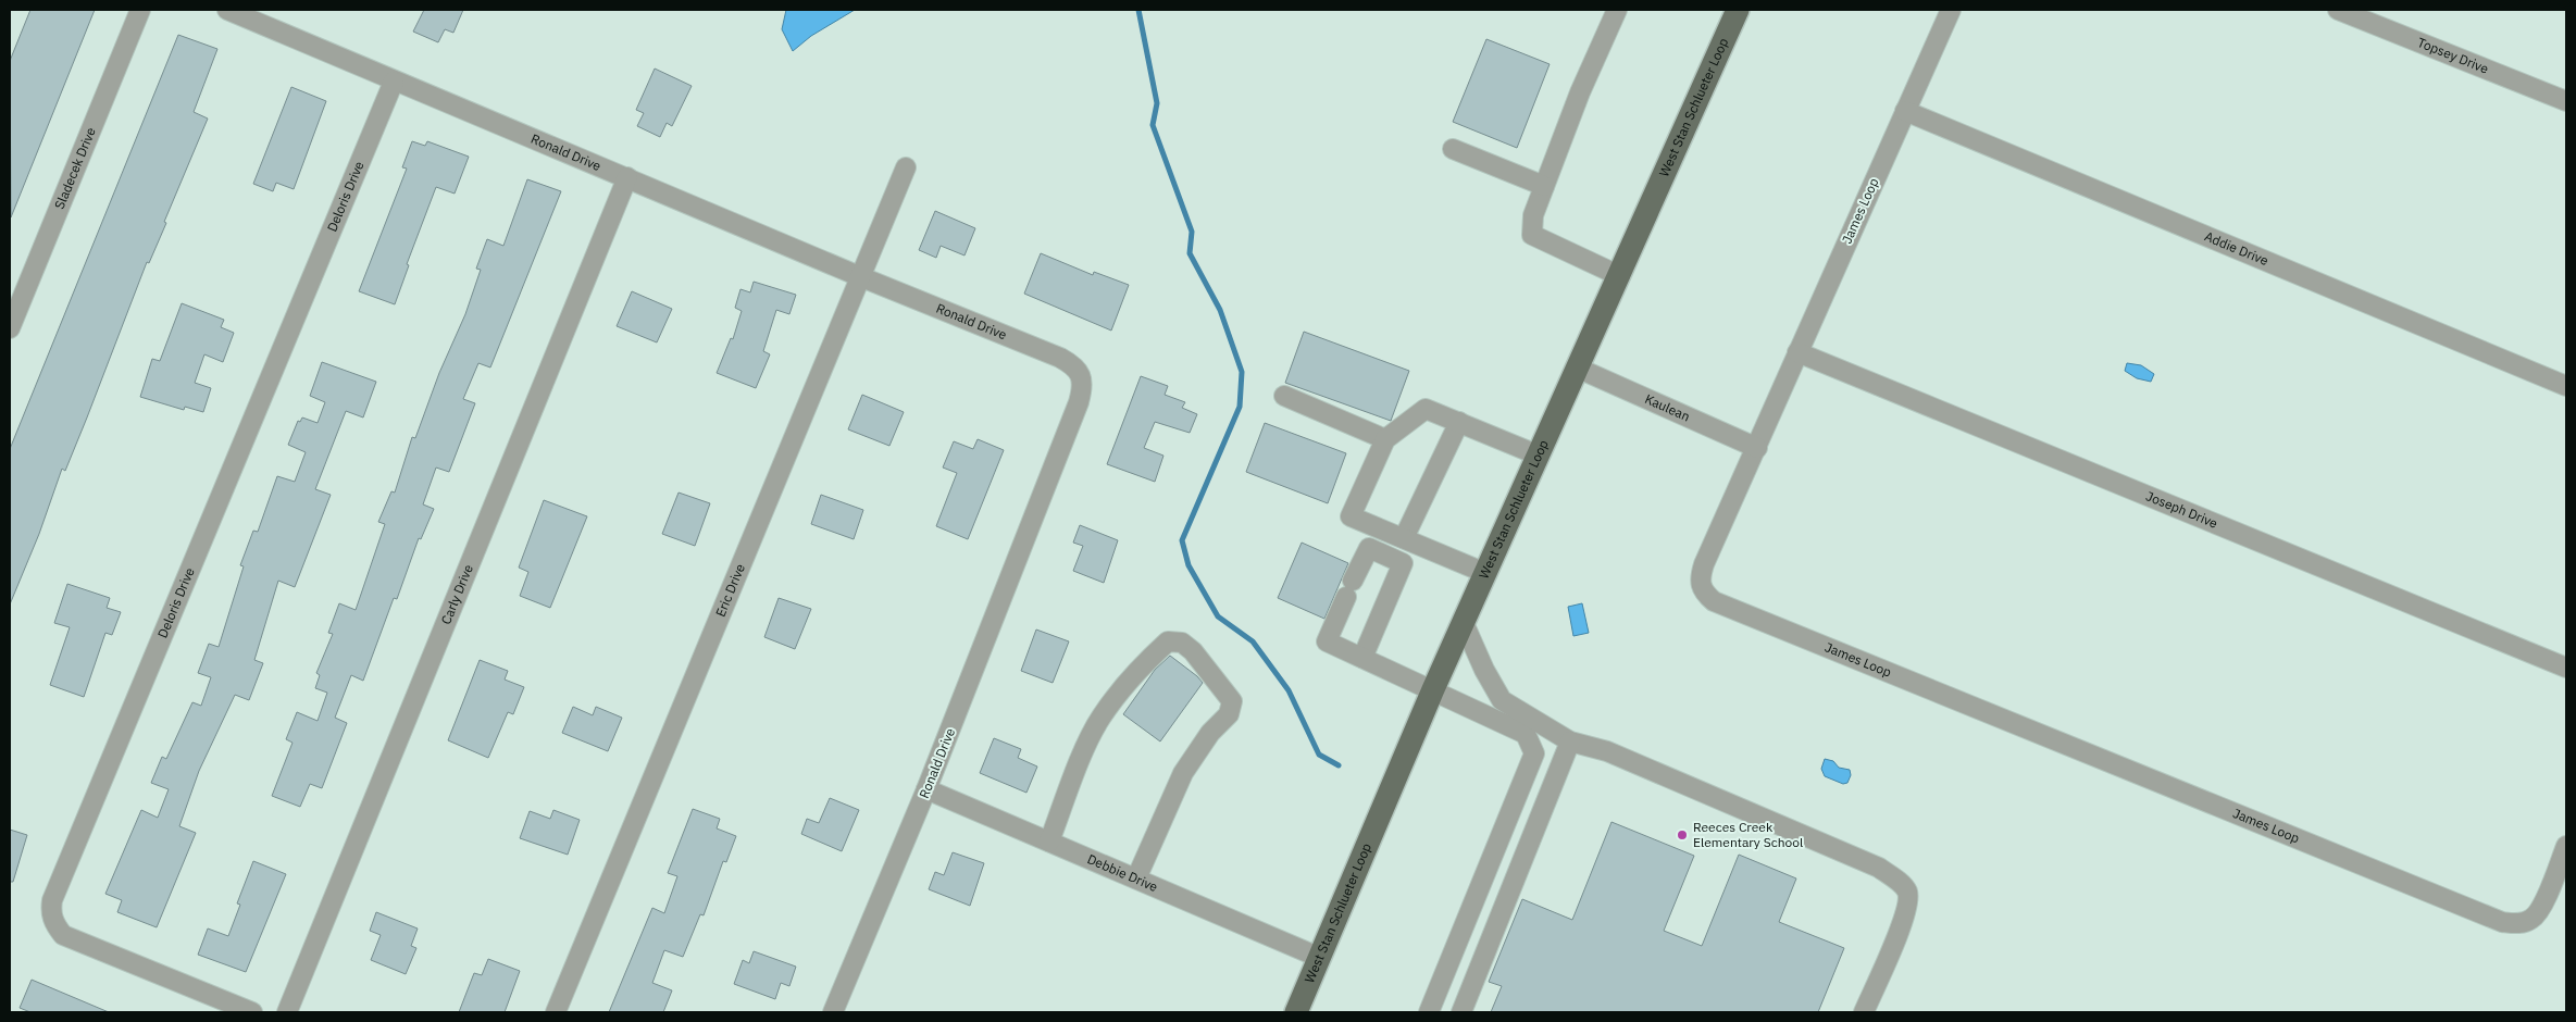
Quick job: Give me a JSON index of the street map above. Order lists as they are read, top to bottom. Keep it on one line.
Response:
{"streets":{"main road":["West Stan Schlueter Loop"],"street":["Topsey Drive","Ronald Drive","Sladecek Drive","Deloris Drive","James Loop","Addie Drive","Kaulean","Joseph Drive","Eric Drive","Carly Drive","Debbie Drive"]},"crossings":[["West Stan Schlueter Loop","Kaulean"],["West Stan Schlueter Loop","Debbie Drive"],["Ronald Drive","Deloris Drive"],["Ronald Drive","Eric Drive"],["Ronald Drive","Carly Drive"],["Ronald Drive","Debbie Drive"],["James Loop","Addie Drive"],["James Loop","Kaulean"],["James Loop","Joseph Drive"]],"places":["Reeces Creek Elementary School"]}
